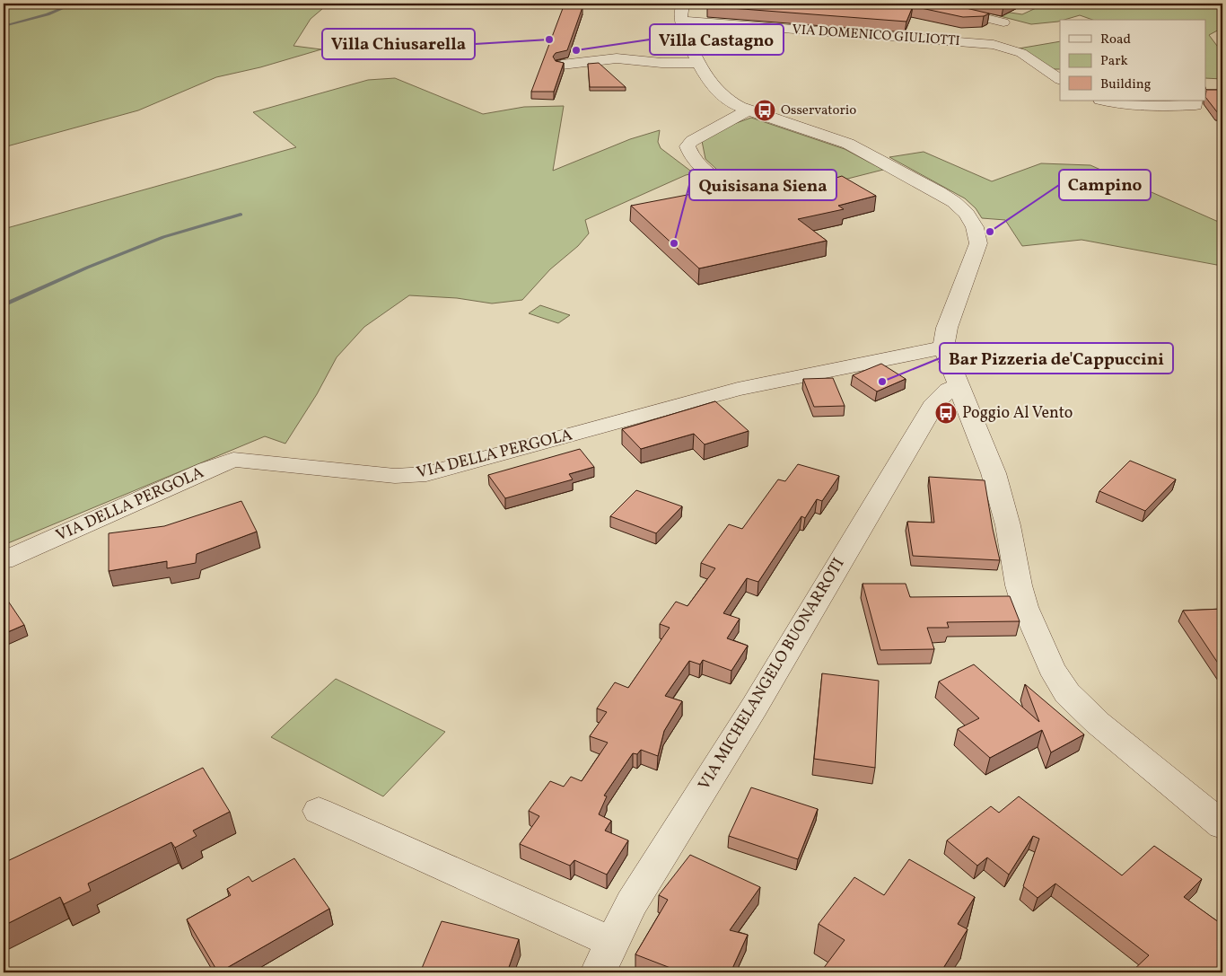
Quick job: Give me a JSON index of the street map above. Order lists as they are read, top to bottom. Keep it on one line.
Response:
{"streets":{"street":["VIA DOMENICO GIULIOTTI","VIA DELLA PERGOLA","VIA MICHELANGELO BUONARROTI"]},"places":{"other":["Villa Chiusarella","Villa Castagno","Campino","Quisisana Siena","Bar Pizzeria de'Cappuccini"],"bus stop":["Osservatorio","Poggio Al Vento"]},"legend":["Road","Park","Building"]}
